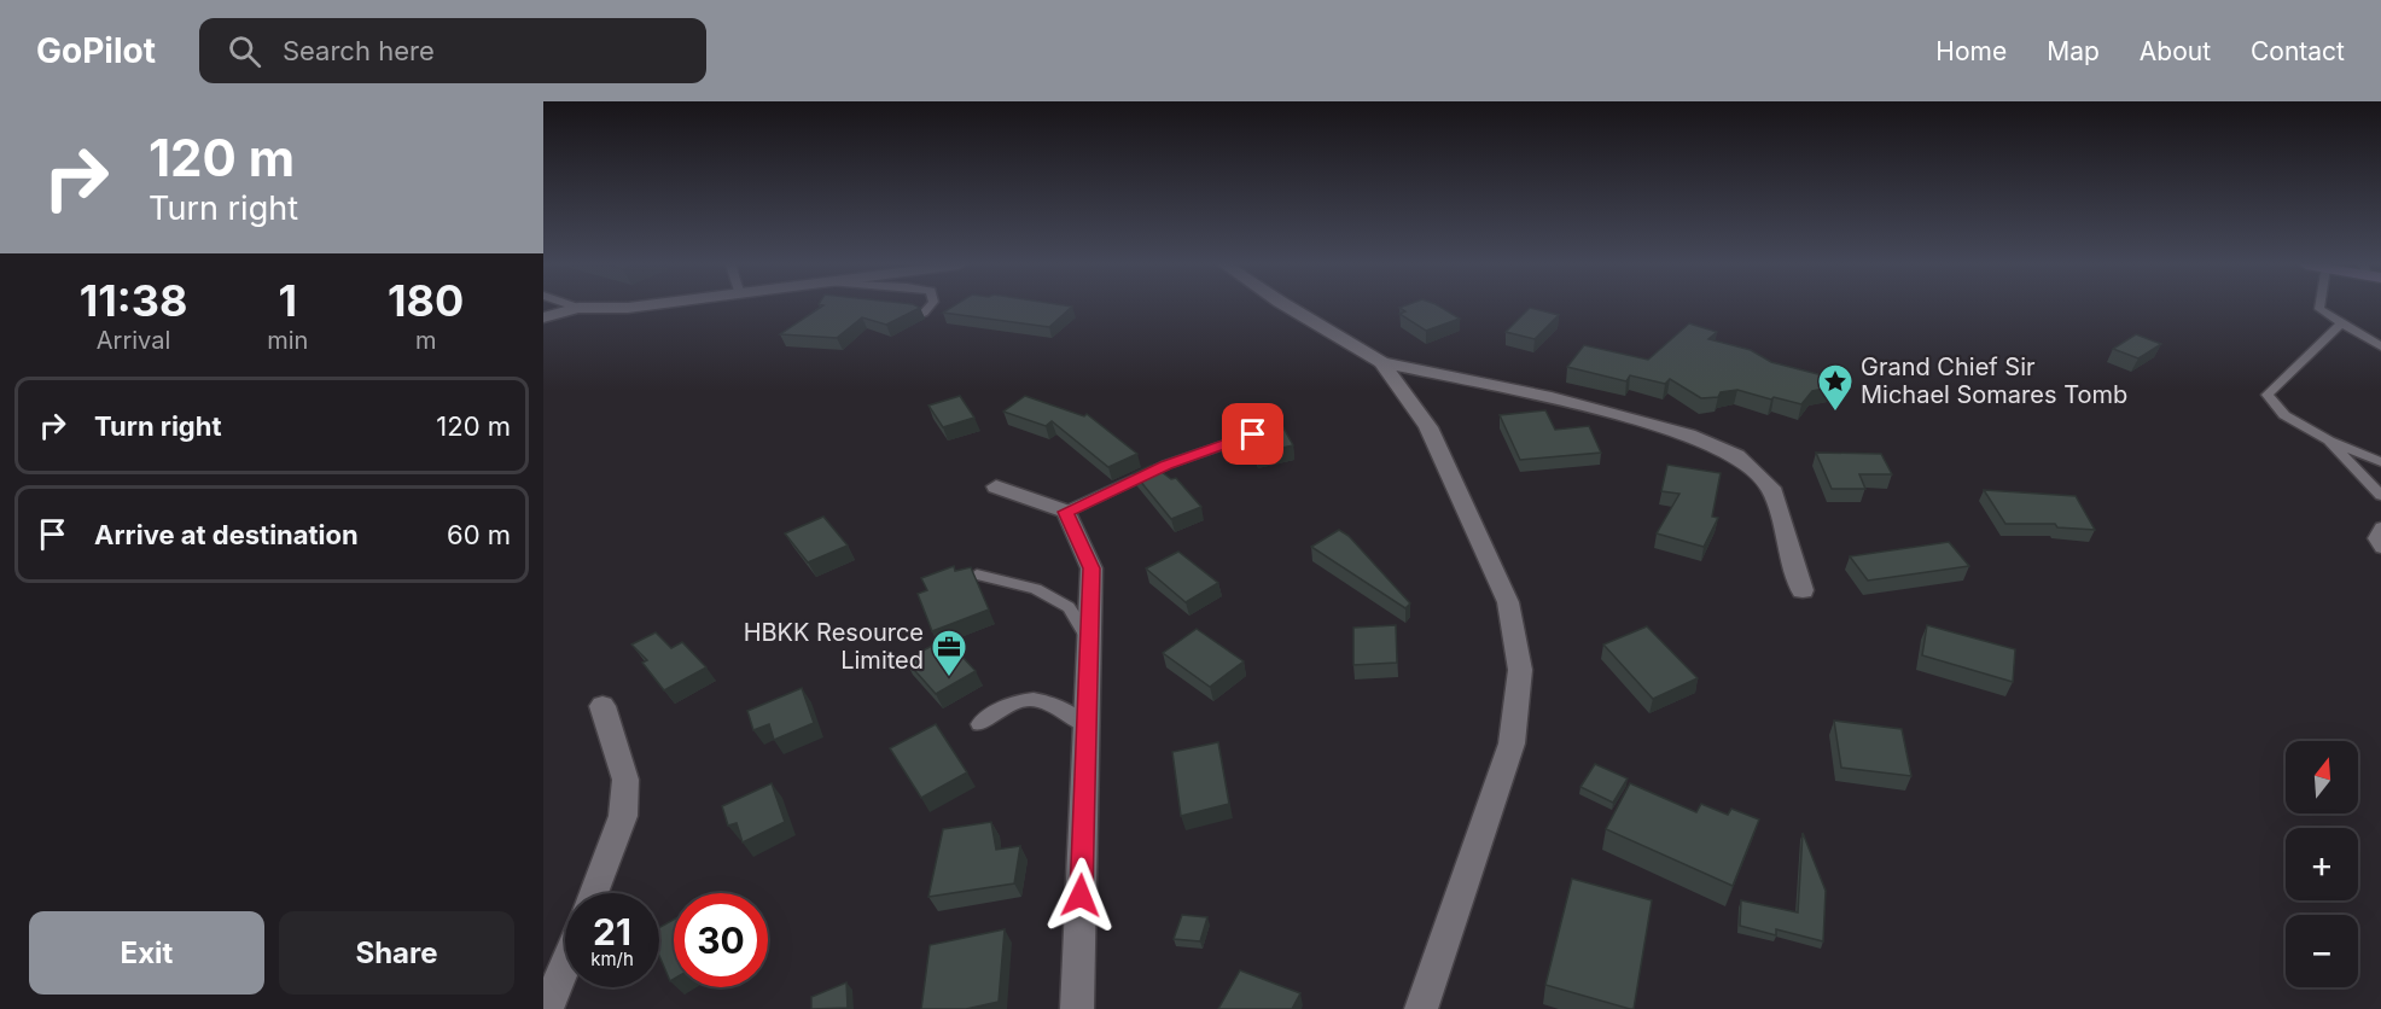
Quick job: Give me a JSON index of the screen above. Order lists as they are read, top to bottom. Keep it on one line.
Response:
{"places":{"place":["Grand Chief Sir Michael Somares Tomb"],"office":["HBKK Resource Limited"]},"north":"top","page":{"header":"GoPilot","search":"Search here","nav":["Home","Map","About","Contact"],"turn":["120 m","Turn right"],"eta":["11:38","Arrival","1","min","180","m"],"list":[{"name":"Turn right","value":"120 m"},{"name":"Arrive at destination","value":"60 m"}],"map_buttons":["+","−"],"speed":"21 km/h","limit":"30","buttons":["Exit","Share"]}}
